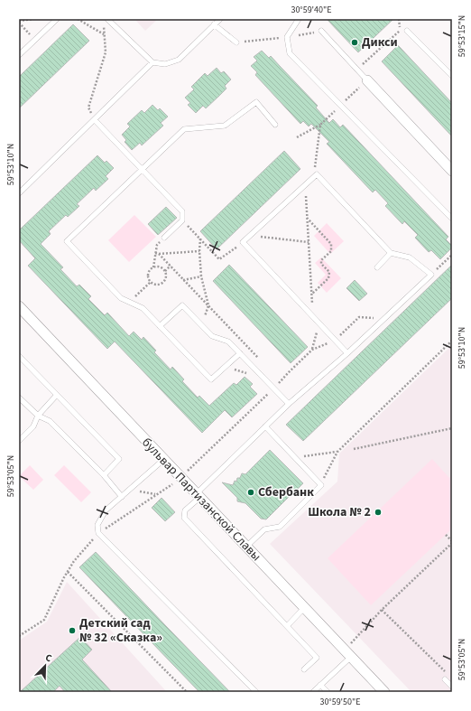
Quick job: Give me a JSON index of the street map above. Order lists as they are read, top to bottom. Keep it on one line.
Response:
{"streets":{"street":["бульвар Партизанской Славы"]},"places":["Дикси","Сбербанк","Школа № 2","Детский сад № 32 «Сказка»"],"north":"top right","coordinates":["30°59'40\"E","59°53'15\"N","59°53'10\"N","59°53'05\"N","30°59'50\"E"]}
